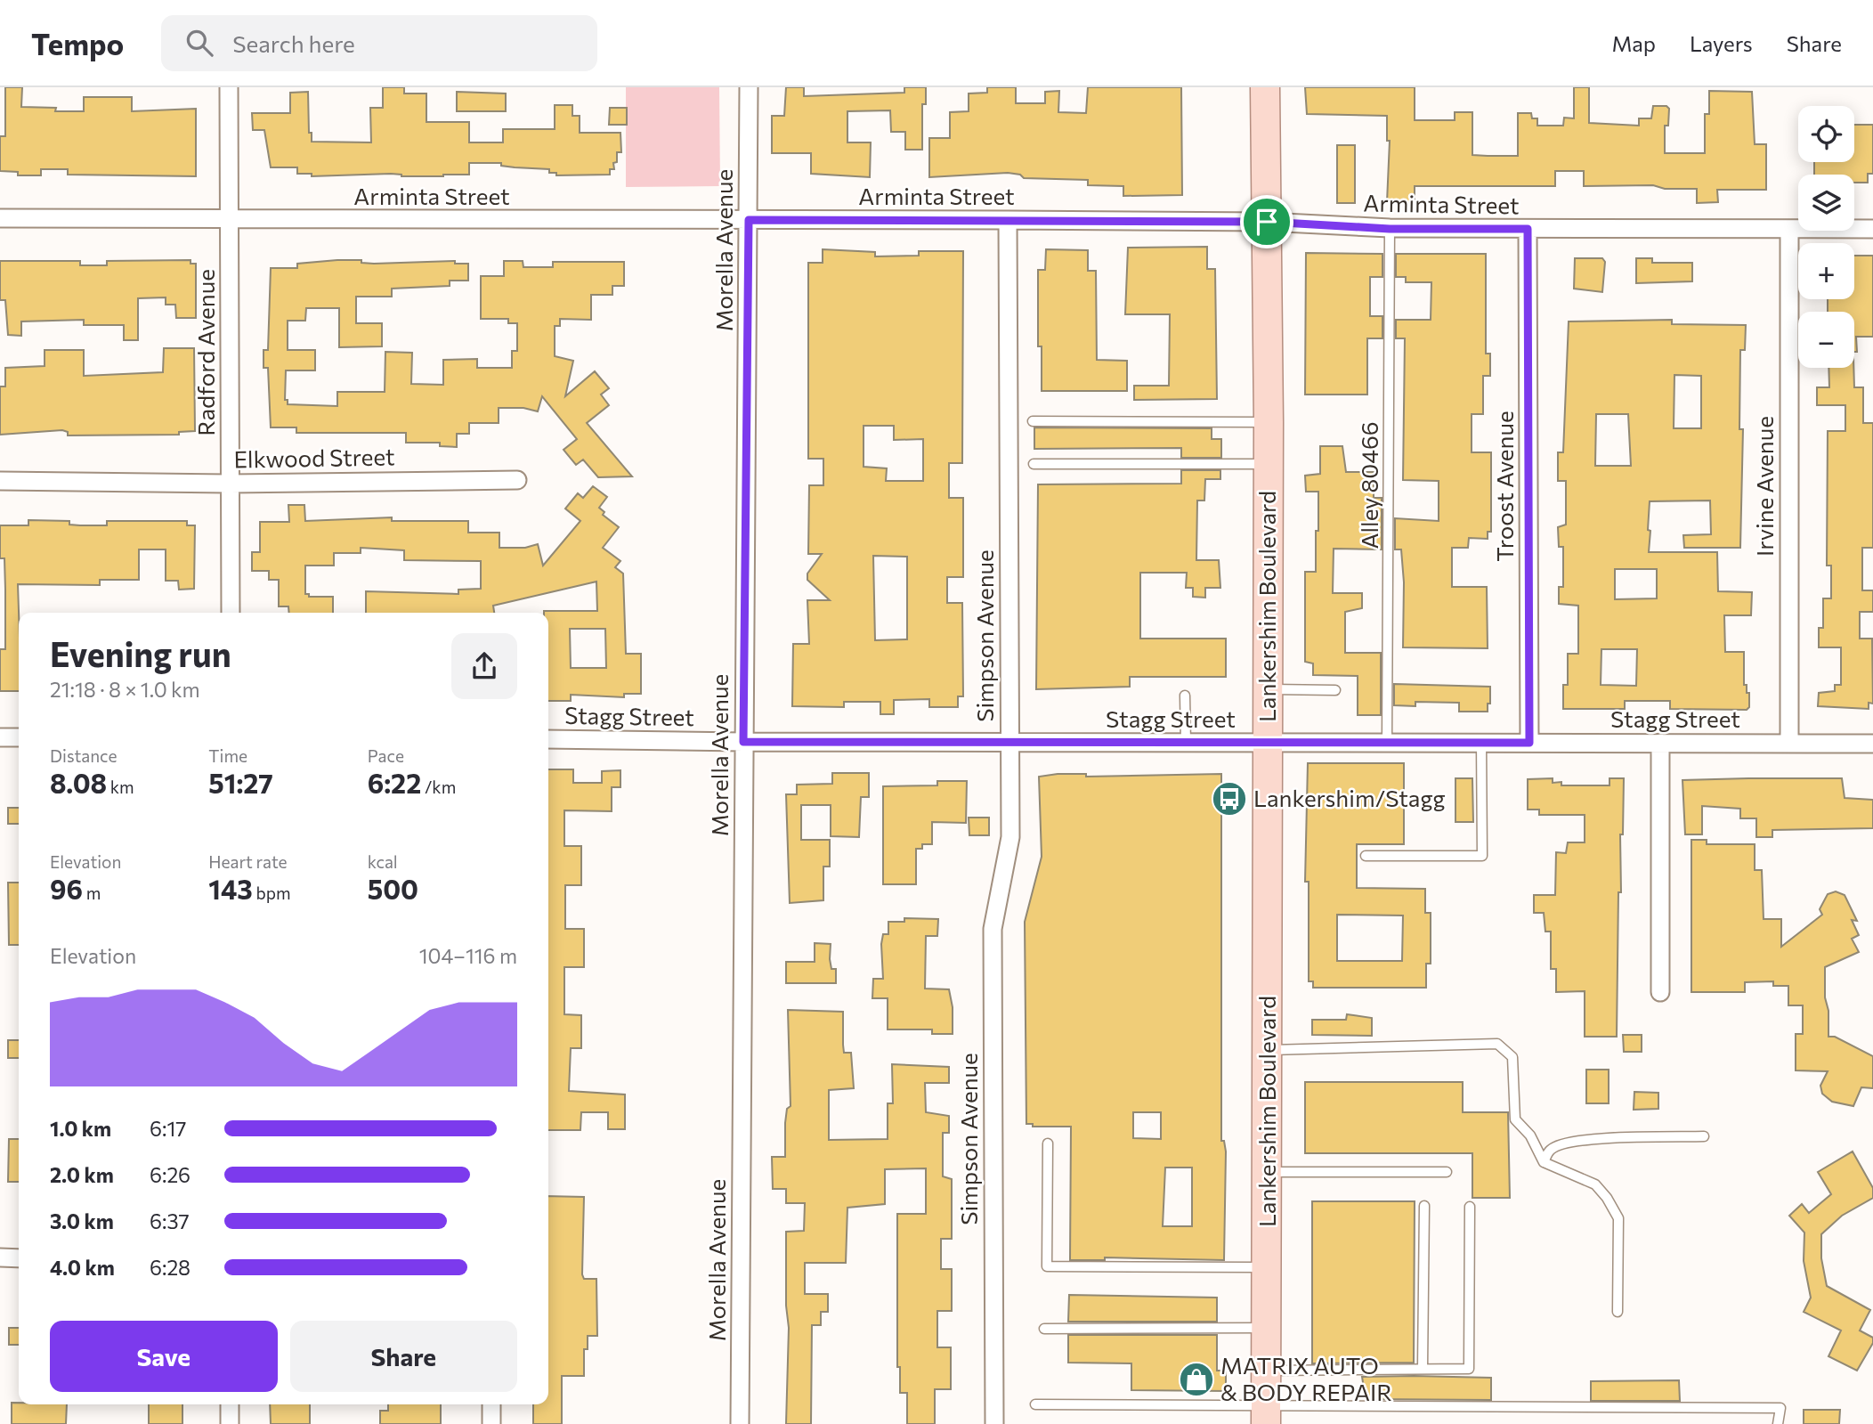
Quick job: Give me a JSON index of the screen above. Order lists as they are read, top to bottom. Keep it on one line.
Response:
{"streets":{"main road":["Lankershim Boulevard"],"street":["Arminta Street","Morella Avenue","Radford Avenue","Elkwood Street","Troost Avenue","Irvine Avenue","Simpson Avenue","Stagg Street"],"lane":["Alley 80466"]},"crossings":[["Arminta Street","Morella Avenue"],["Arminta Street","Radford Avenue"],["Arminta Street","Alley 80466"],["Arminta Street","Troost Avenue"],["Arminta Street","Irvine Avenue"],["Arminta Street","Lankershim Boulevard"],["Arminta Street","Simpson Avenue"],["Morella Avenue","Stagg Street"],["Radford Avenue","Elkwood Street"],["Alley 80466","Stagg Street"],["Troost Avenue","Stagg Street"],["Irvine Avenue","Stagg Street"],["Lankershim Boulevard","Stagg Street"],["Simpson Avenue","Stagg Street"]],"places":{"bus stop":["Lankershim/Stagg"],"shop":["MATRIX AUTO & BODY REPAIR"]},"page":{"header":"Tempo","search":"Search here","nav":["Map","Layers","Share"],"map_buttons":["+","−"],"heading":["Evening run","21:18 · 8 × 1.0 km"],"stats":[["Distance","8.08 km"],["Time","51:27"],["Pace","6:22 /km"],["Elevation","96 m"],["Heart rate","143 bpm"],["kcal","500"]],"chart":["Elevation","104–116 m"],"list":[{"name":"1.0 km","note":"6:17"},{"name":"2.0 km","note":"6:26"},{"name":"3.0 km","note":"6:37"},{"name":"4.0 km","note":"6:28"}],"buttons":["Save","Share"]}}
